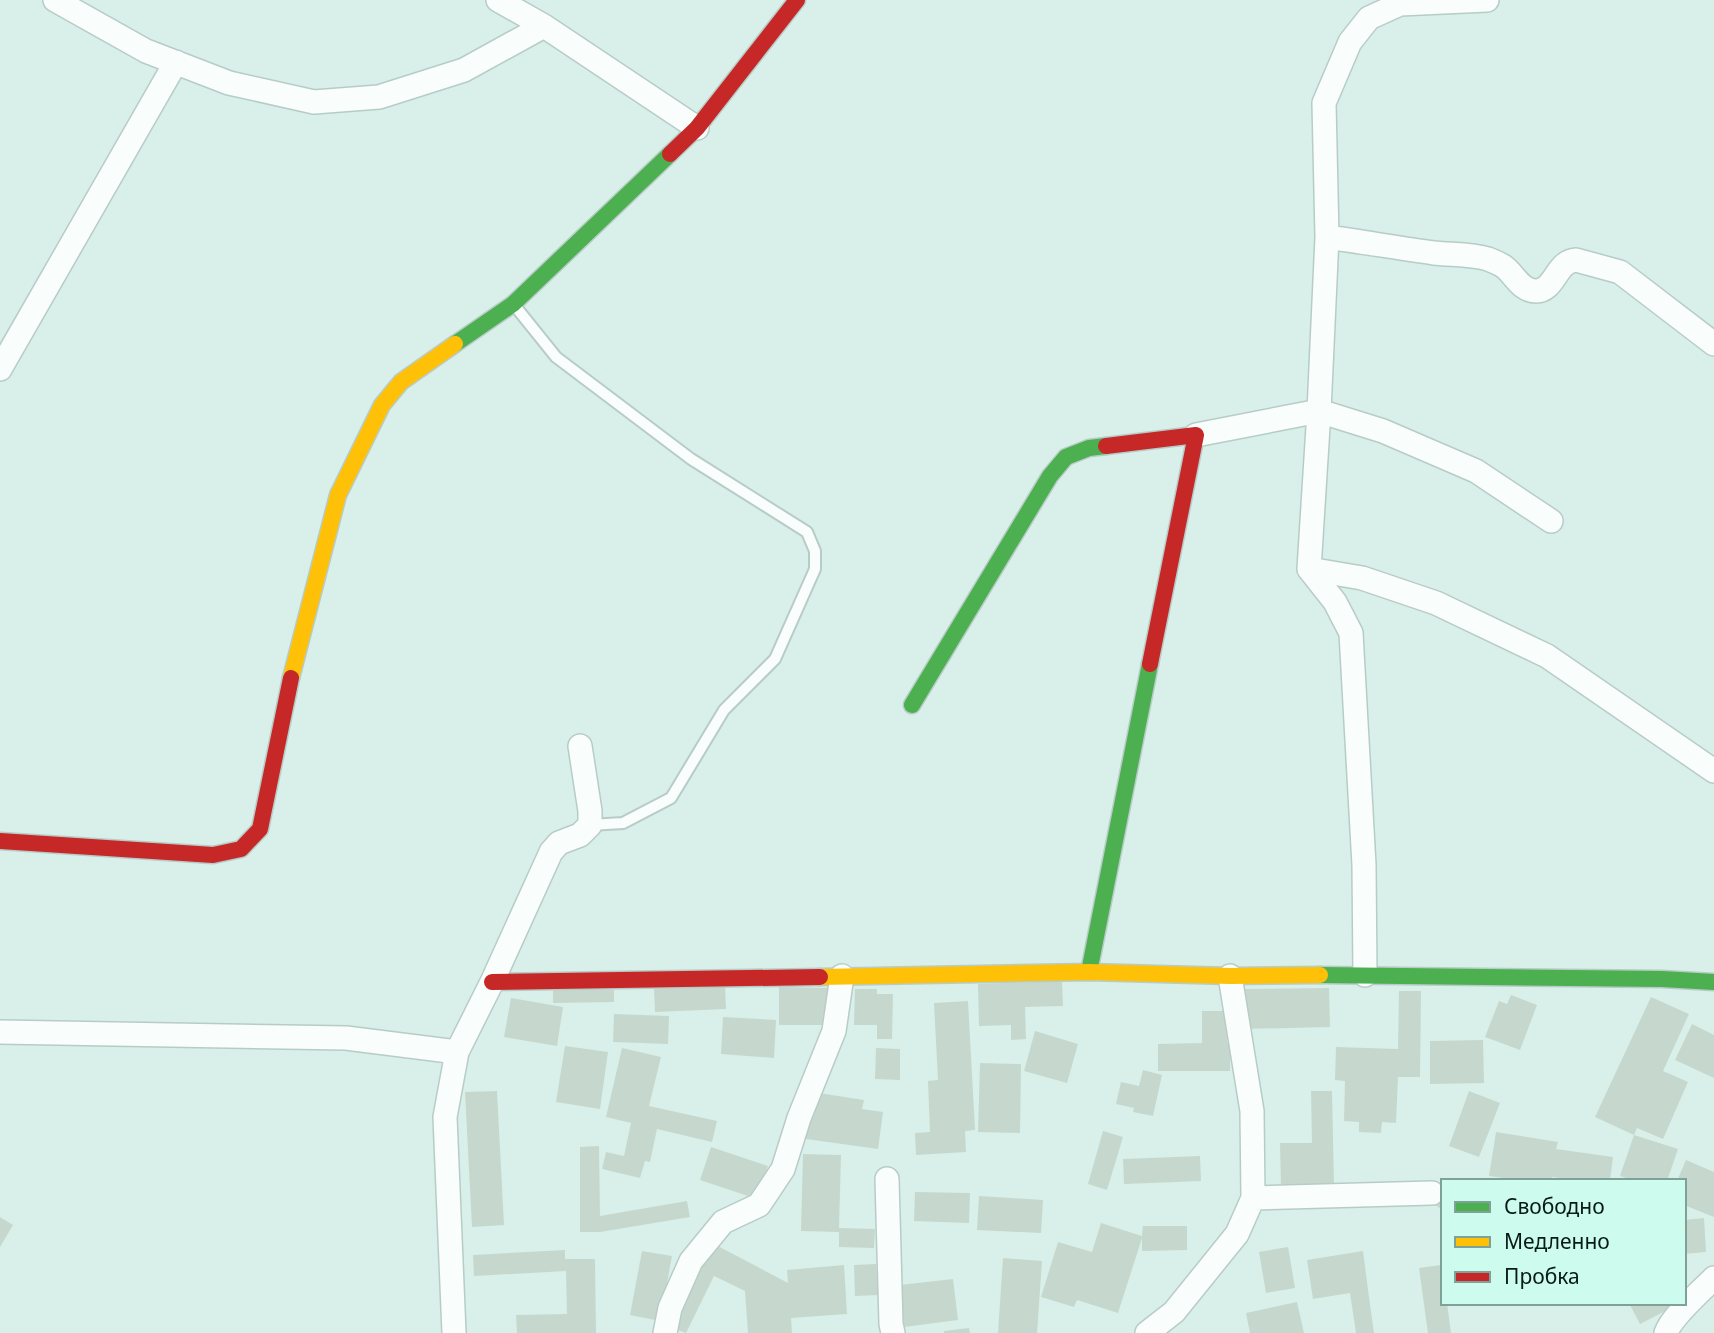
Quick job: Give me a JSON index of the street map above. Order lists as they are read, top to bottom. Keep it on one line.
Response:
{"legend":["Свободно","Медленно","Пробка"]}
